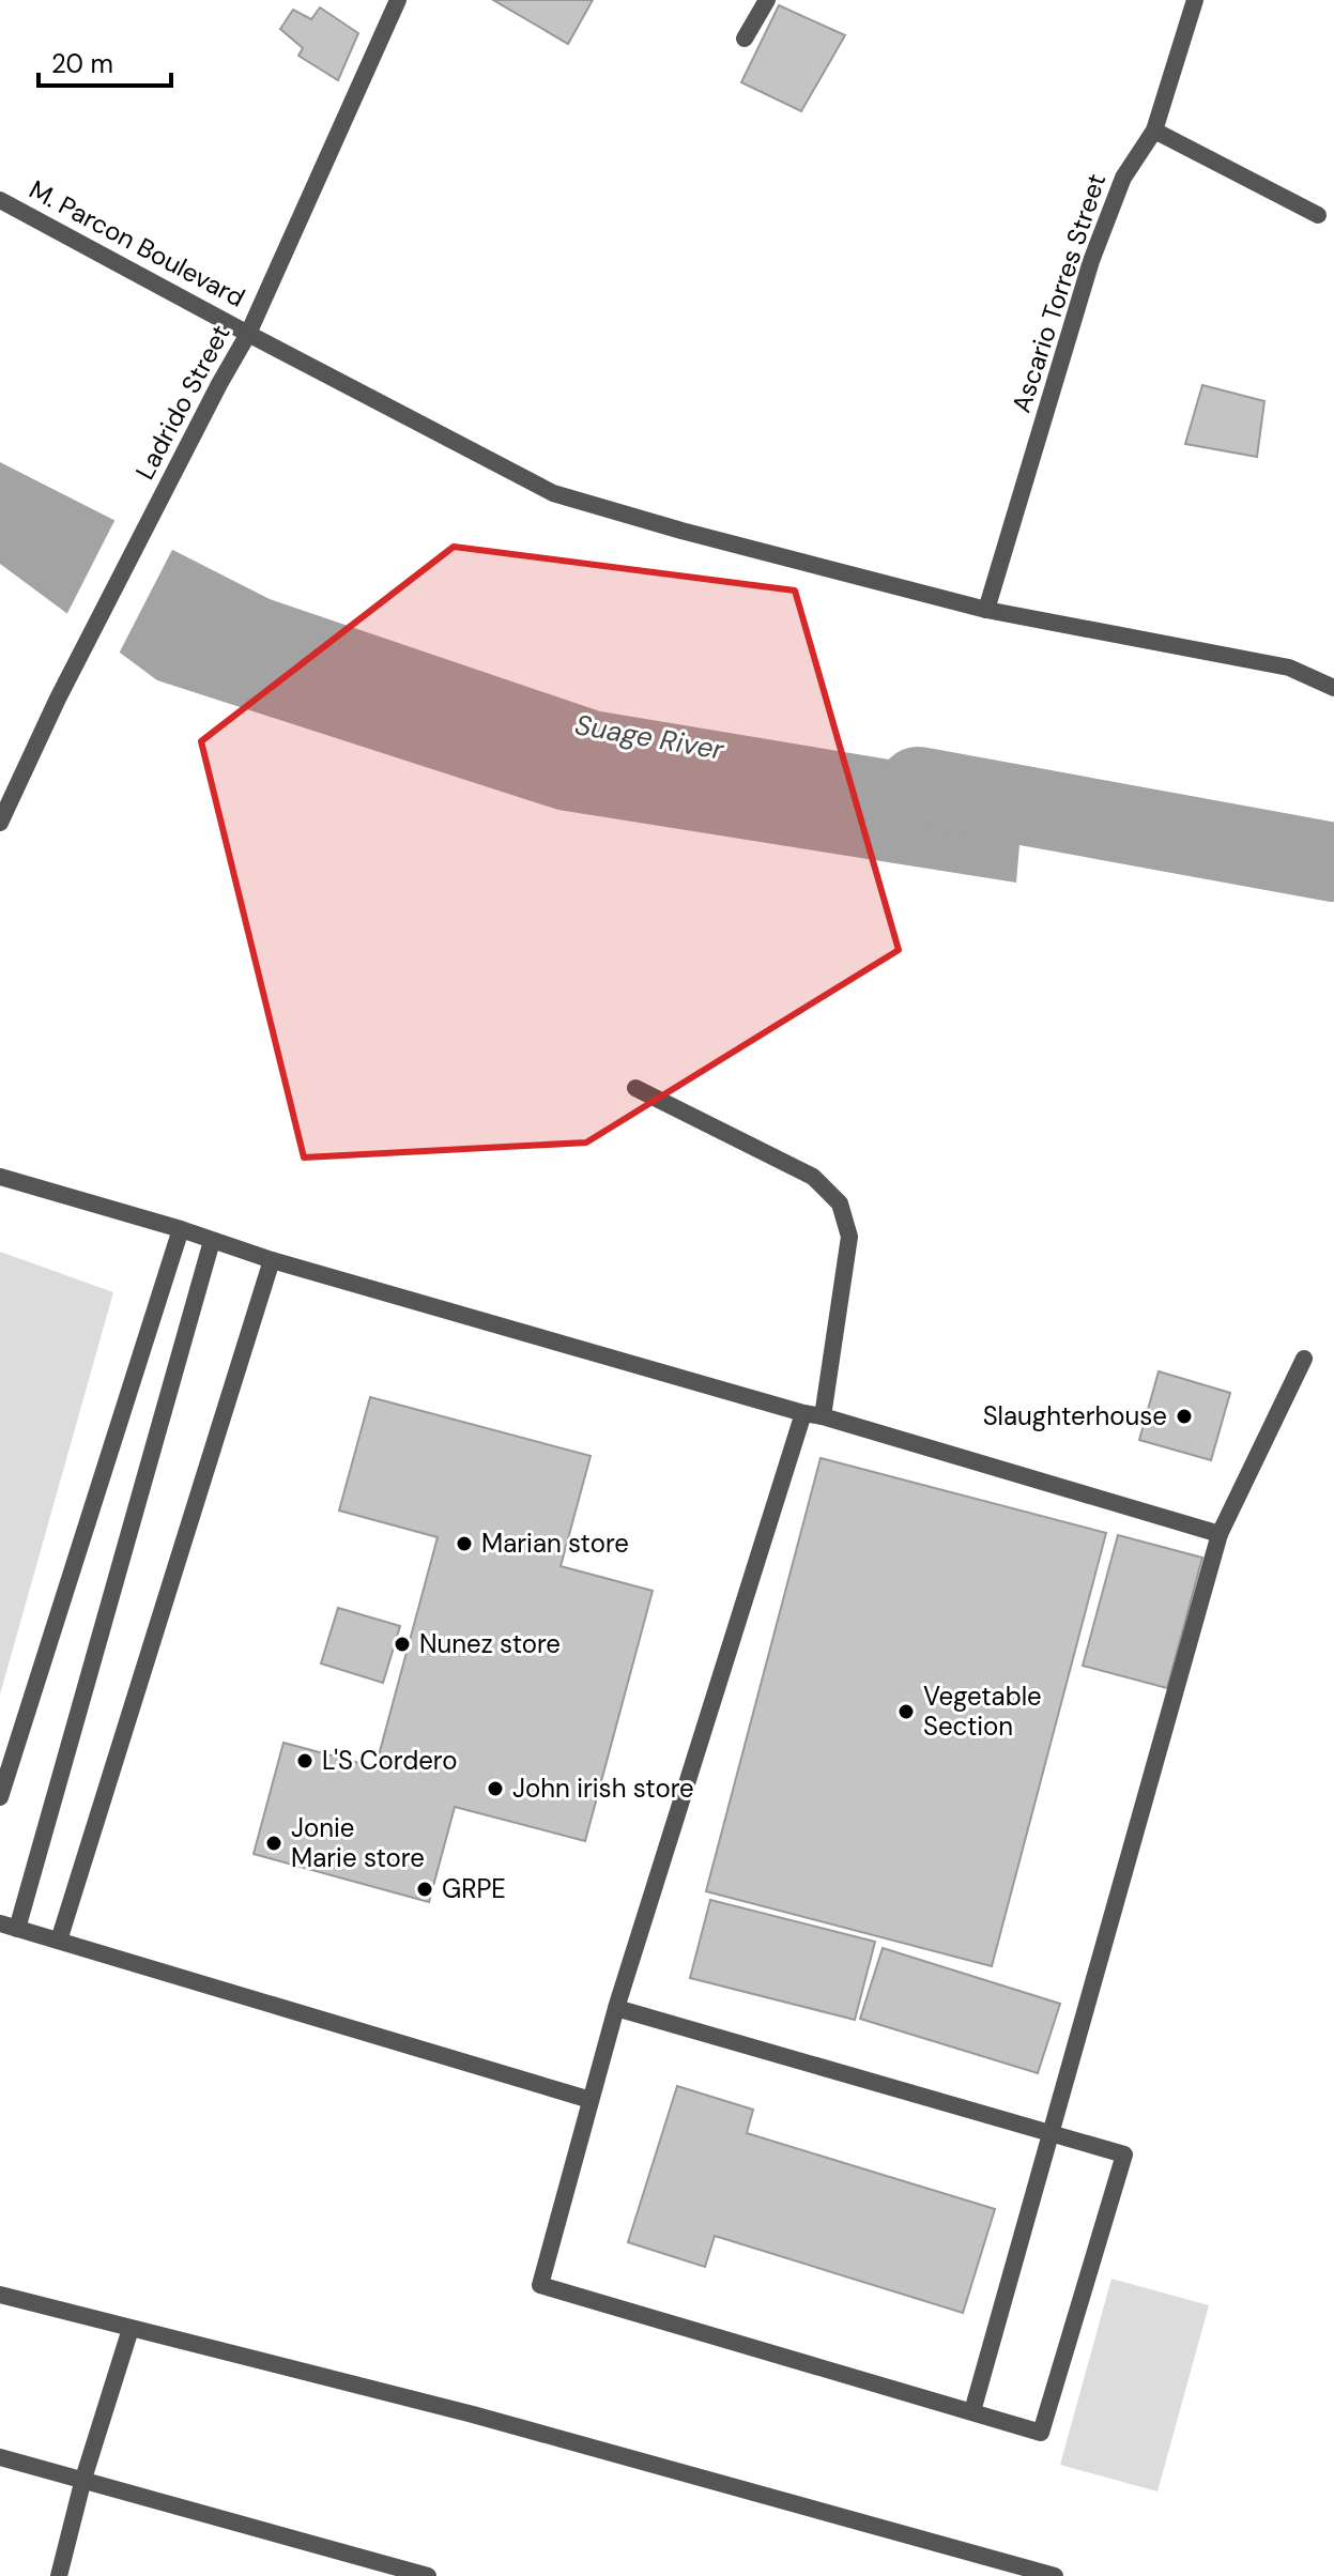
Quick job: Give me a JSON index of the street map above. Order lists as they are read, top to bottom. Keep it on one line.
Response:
{"streets":{"street":["M. Parcon Boulevard","Ascario Torres Street","Ladrido Street"]},"crossings":[["M. Parcon Boulevard","Ascario Torres Street"],["M. Parcon Boulevard","Ladrido Street"]],"water":["Suage River"],"places":["Slaughterhouse","Marian store","Nunez store","Vegetable Section","L'S Cordero","John irish store","Jonie Marie store","GRPE"],"scale_bar":"20 m"}
